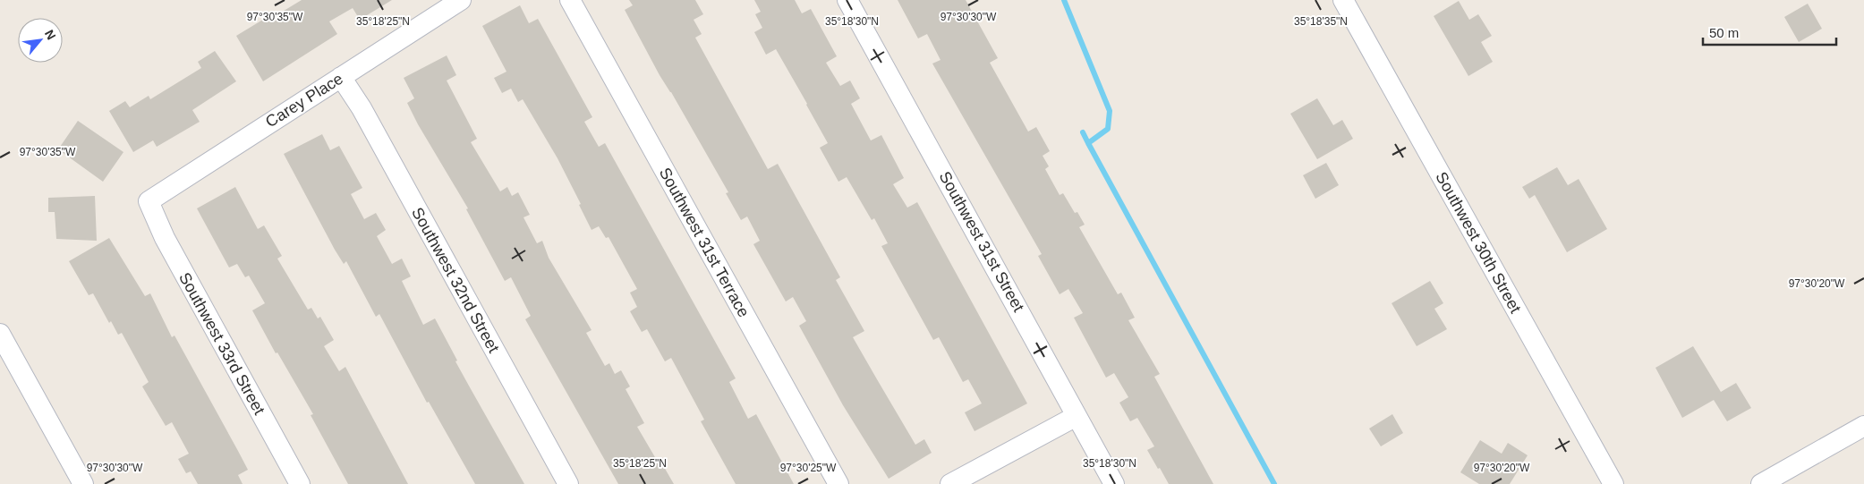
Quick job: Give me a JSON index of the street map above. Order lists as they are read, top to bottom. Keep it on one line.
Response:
{"streets":{"street":["Carey Place","Southwest 31st Street","Southwest 31st Terrace","Southwest 30th Street","Southwest 32nd Street","Southwest 33rd Street"]},"crossings":[["Carey Place","Southwest 32nd Street"],["Carey Place","Southwest 33rd Street"]],"scale_bar":"50 m","north":"top right","coordinates":["97°30'30\"W","97°30'35\"W","35°18'25\"N","35°18'30\"N","35°18'35\"N","97°30'20\"W","97°30'25\"W"]}
